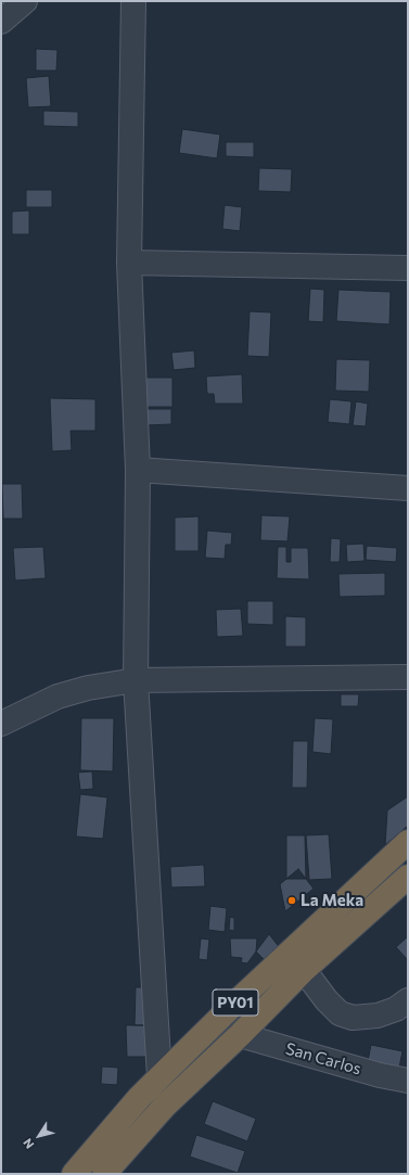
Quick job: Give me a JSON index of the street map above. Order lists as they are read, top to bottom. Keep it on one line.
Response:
{"streets":{"highway":["PY01"],"street":["San Carlos"]},"crossings":[["PY01","San Carlos"]],"places":["La Meka"],"north":"bottom left"}
